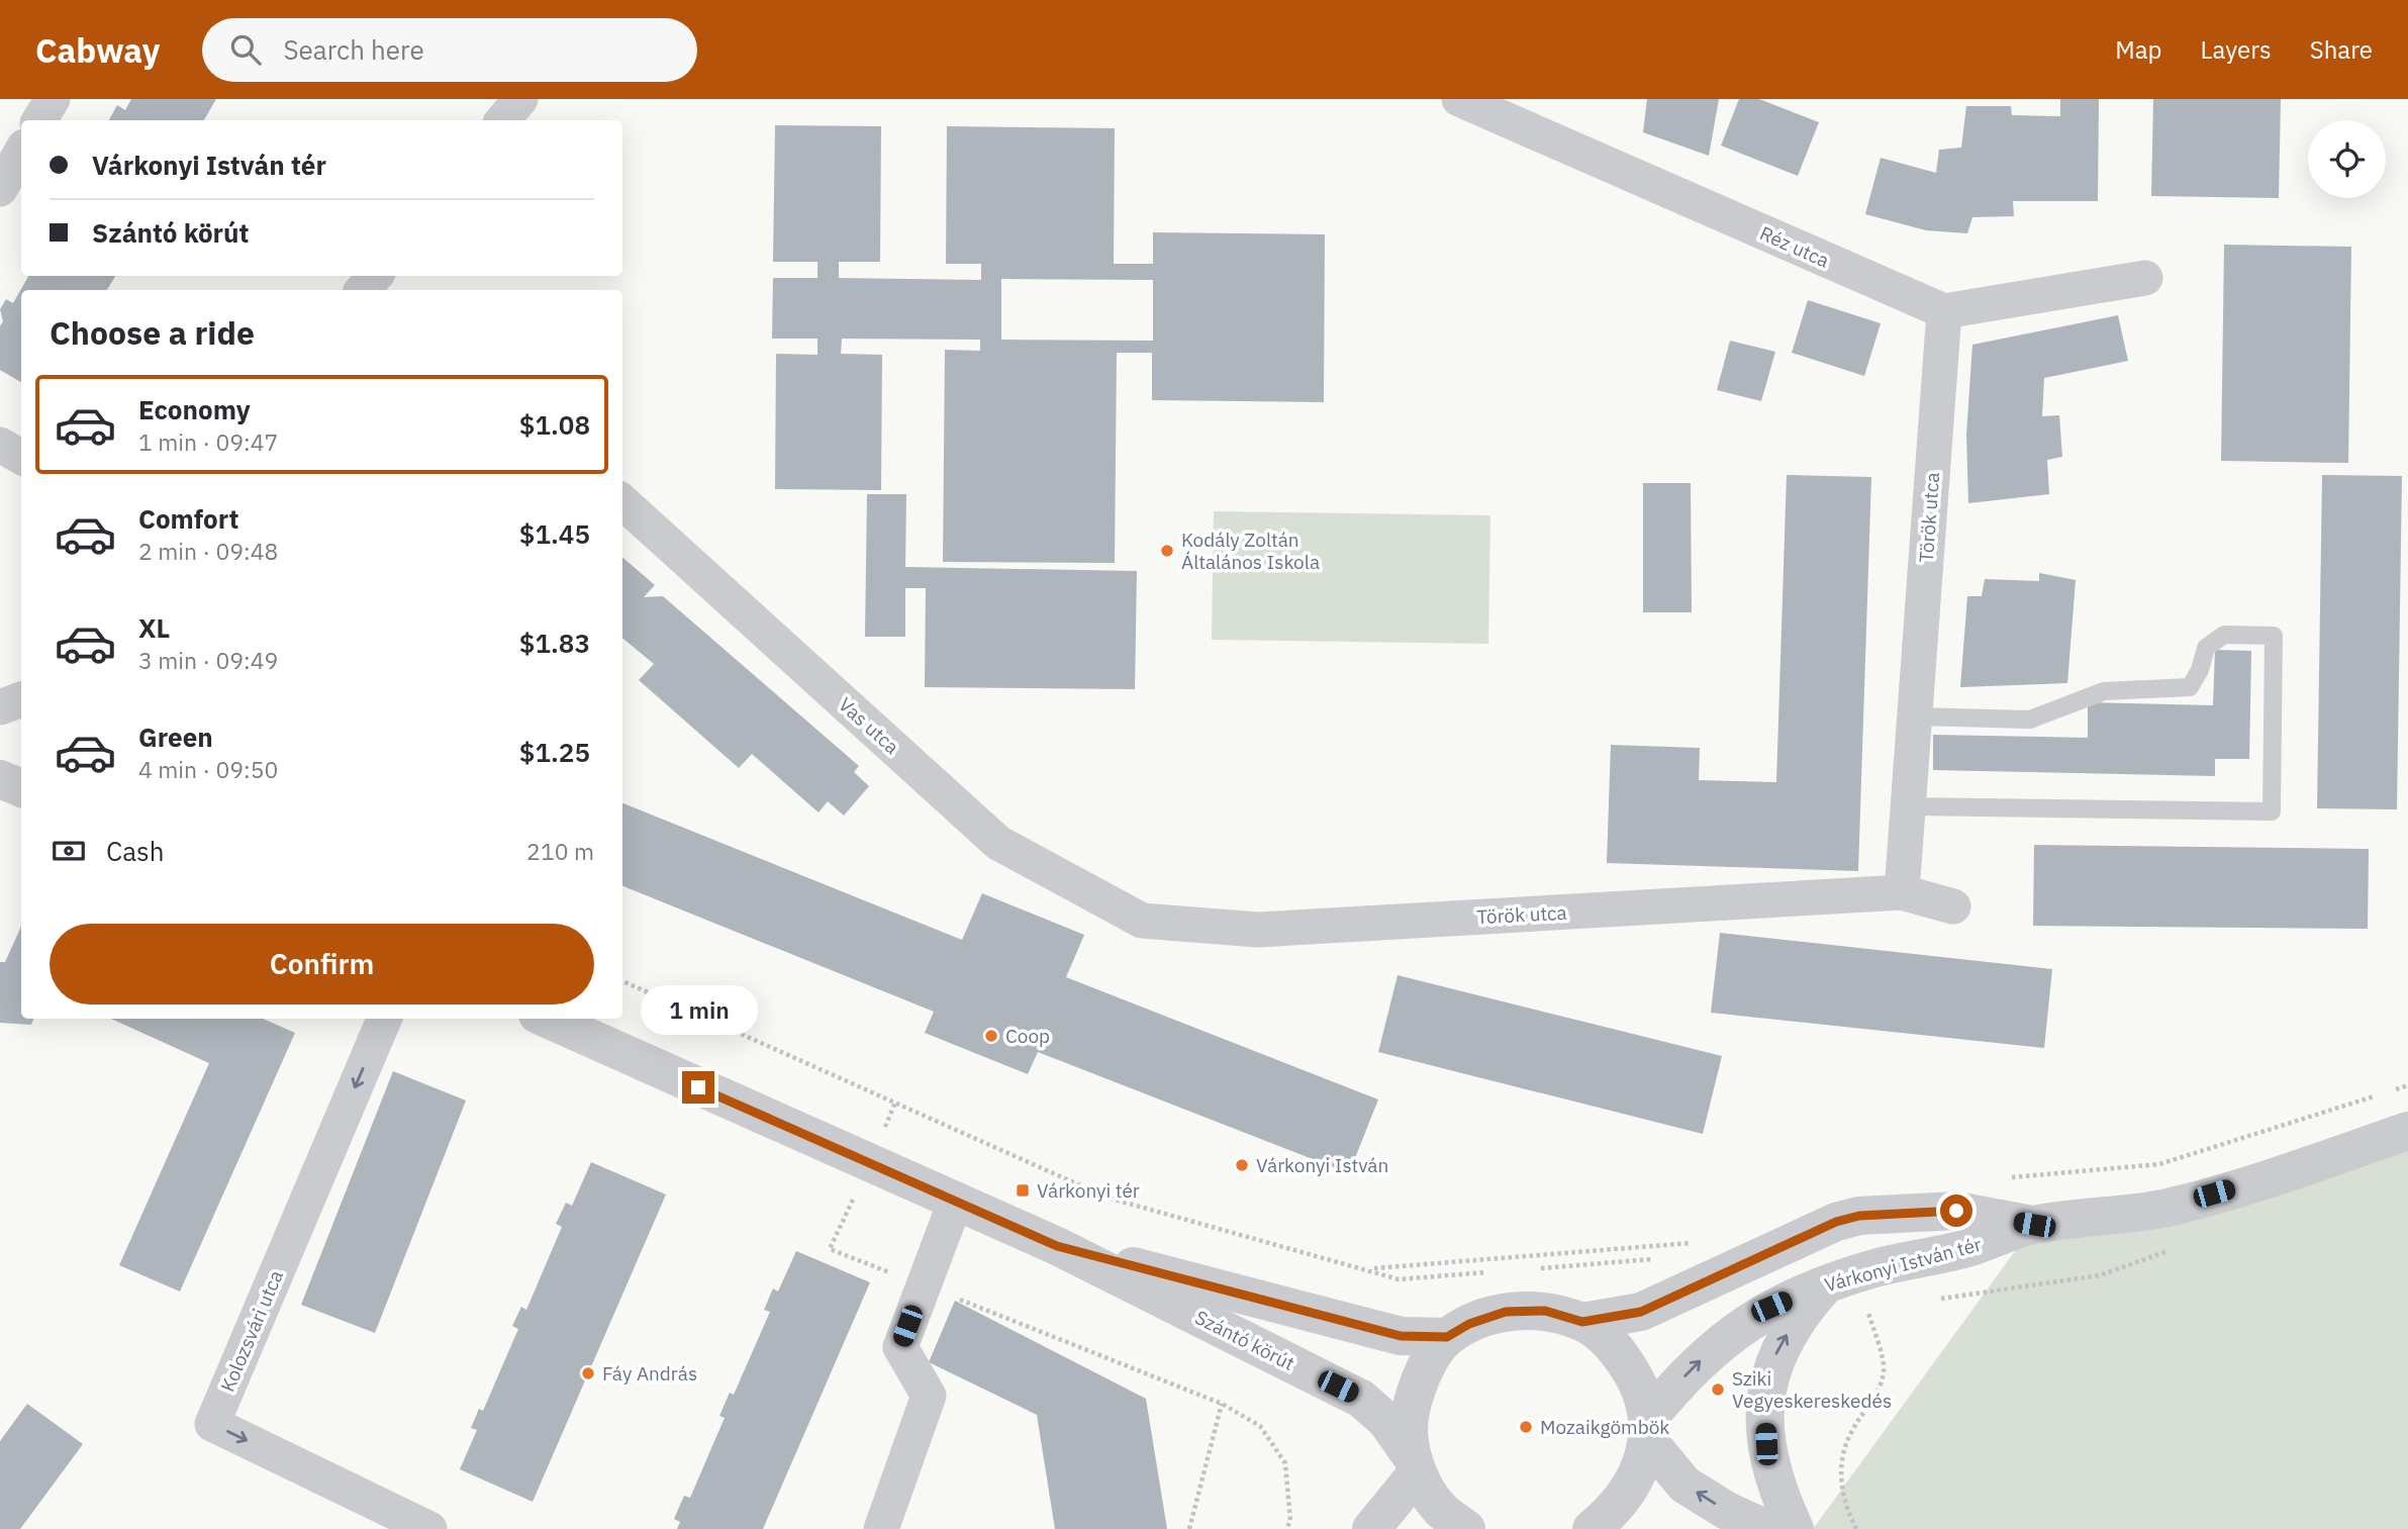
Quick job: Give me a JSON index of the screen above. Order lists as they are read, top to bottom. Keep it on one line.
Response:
{"streets":{"street":["Réz utca","Török utca","Vas utca","Várkonyi István tér","Kolozsvári utca","Szántó körút"]},"crossings":[["Réz utca","Török utca"],["Török utca","Vas utca"]],"places":{"other":["Kodály Zoltán Általános Iskola","Coop","Várkonyi István","Fáy András","Sziki Vegyeskereskedés","Mozaikgömbök"],"transit":["Várkonyi tér"]},"page":{"header":"Cabway","search":"Search here","nav":["Map","Layers","Share"],"banner":["Várkonyi István tér","Szántó körút"],"heading":"Choose a ride","list":[{"name":"Economy","note":"1 min · 09:47","value":"$1.08"},{"name":"Comfort","note":"2 min · 09:48","value":"$1.45"},{"name":"XL","note":"3 min · 09:49","value":"$1.83"},{"name":"Green","note":"4 min · 09:50","value":"$1.25"}],"pay":["Cash","210 m"],"buttons":"Confirm","bubble":"1 min"}}
